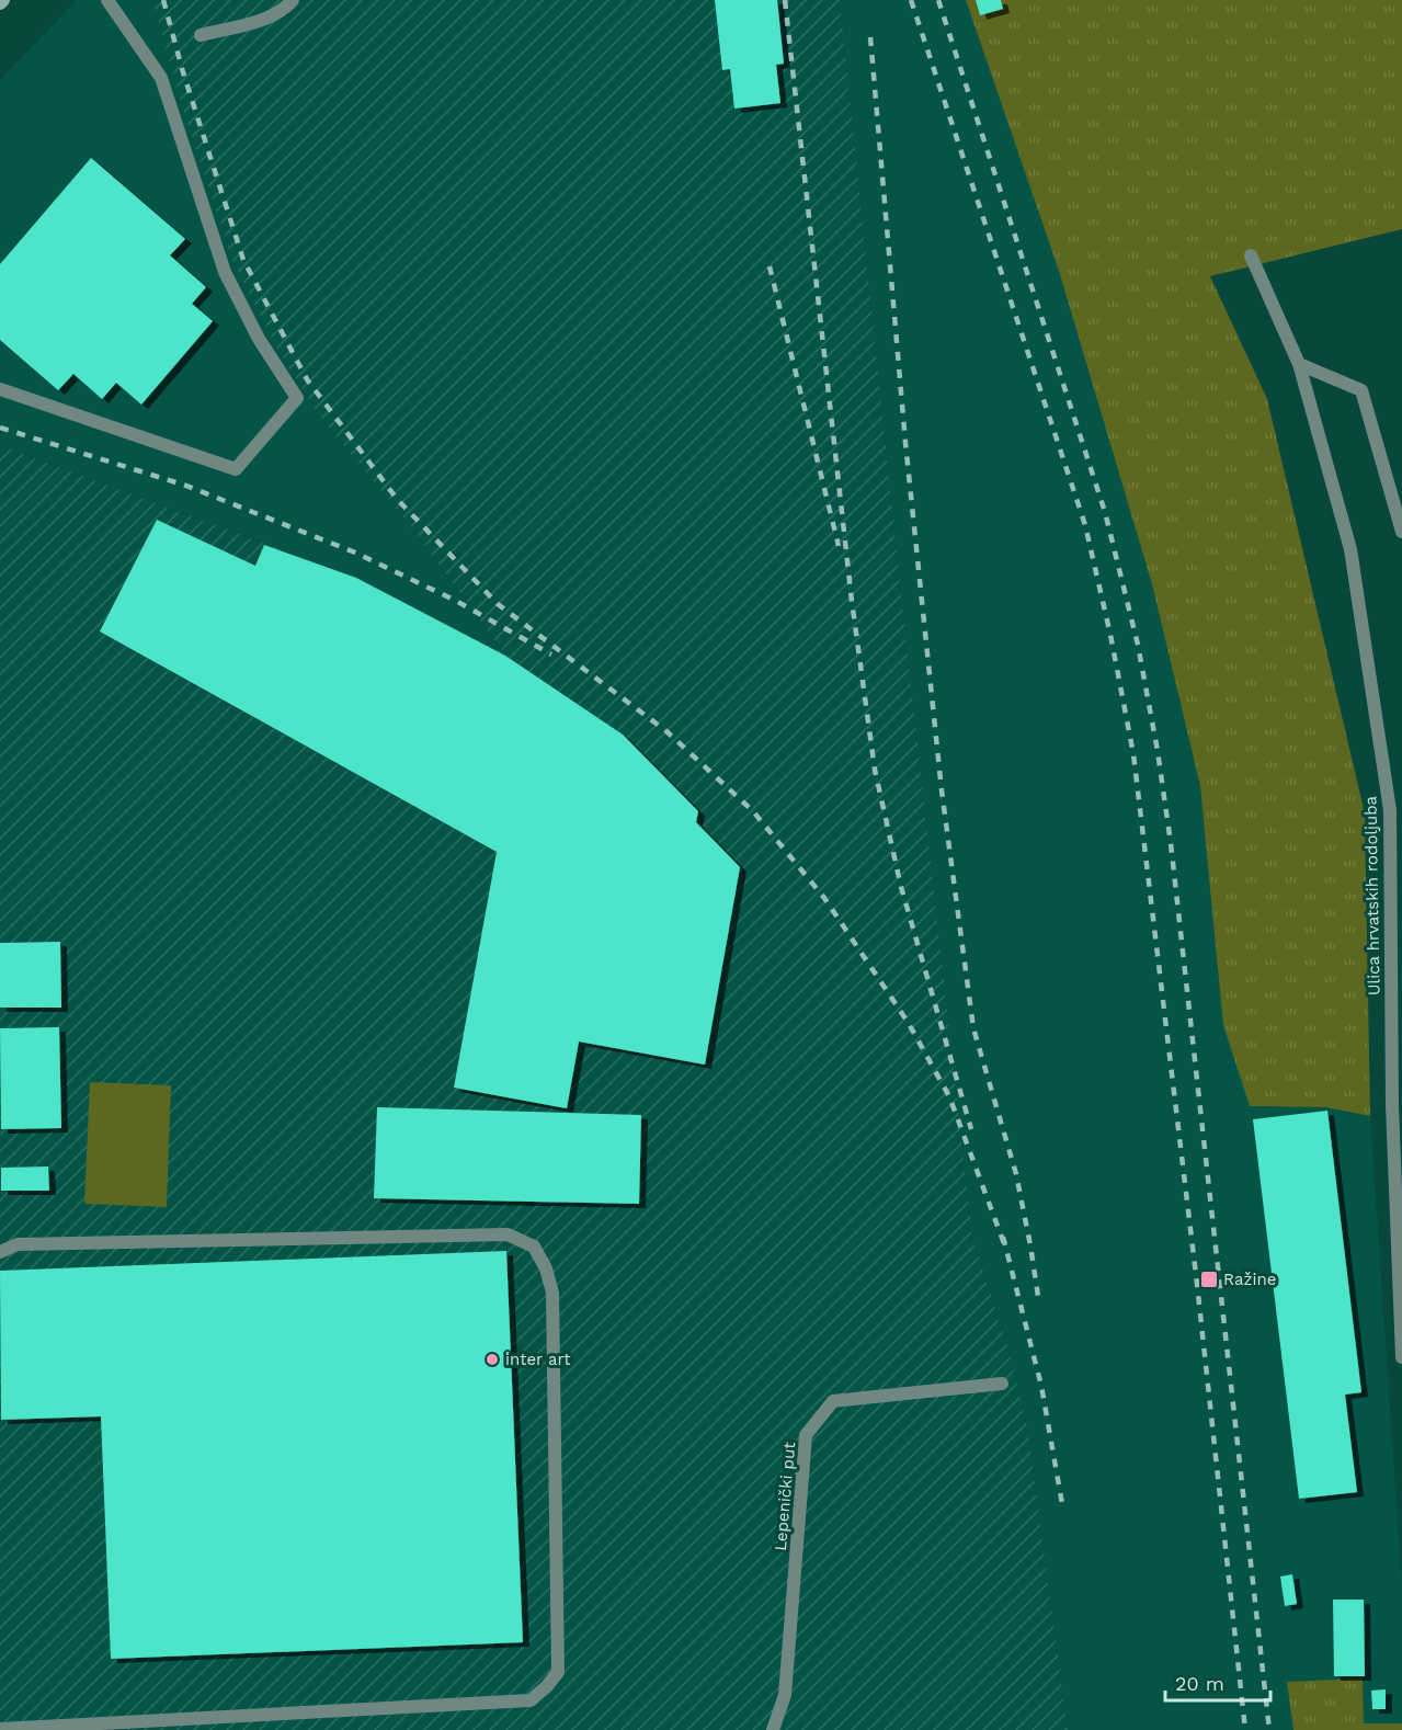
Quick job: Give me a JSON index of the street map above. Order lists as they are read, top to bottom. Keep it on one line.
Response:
{"streets":{"street":["Ulica hrvatskih rodoljuba","Lepenički put"]},"places":{"transit":["Ražine"],"other":["inter art"]},"scale_bar":"20 m"}
